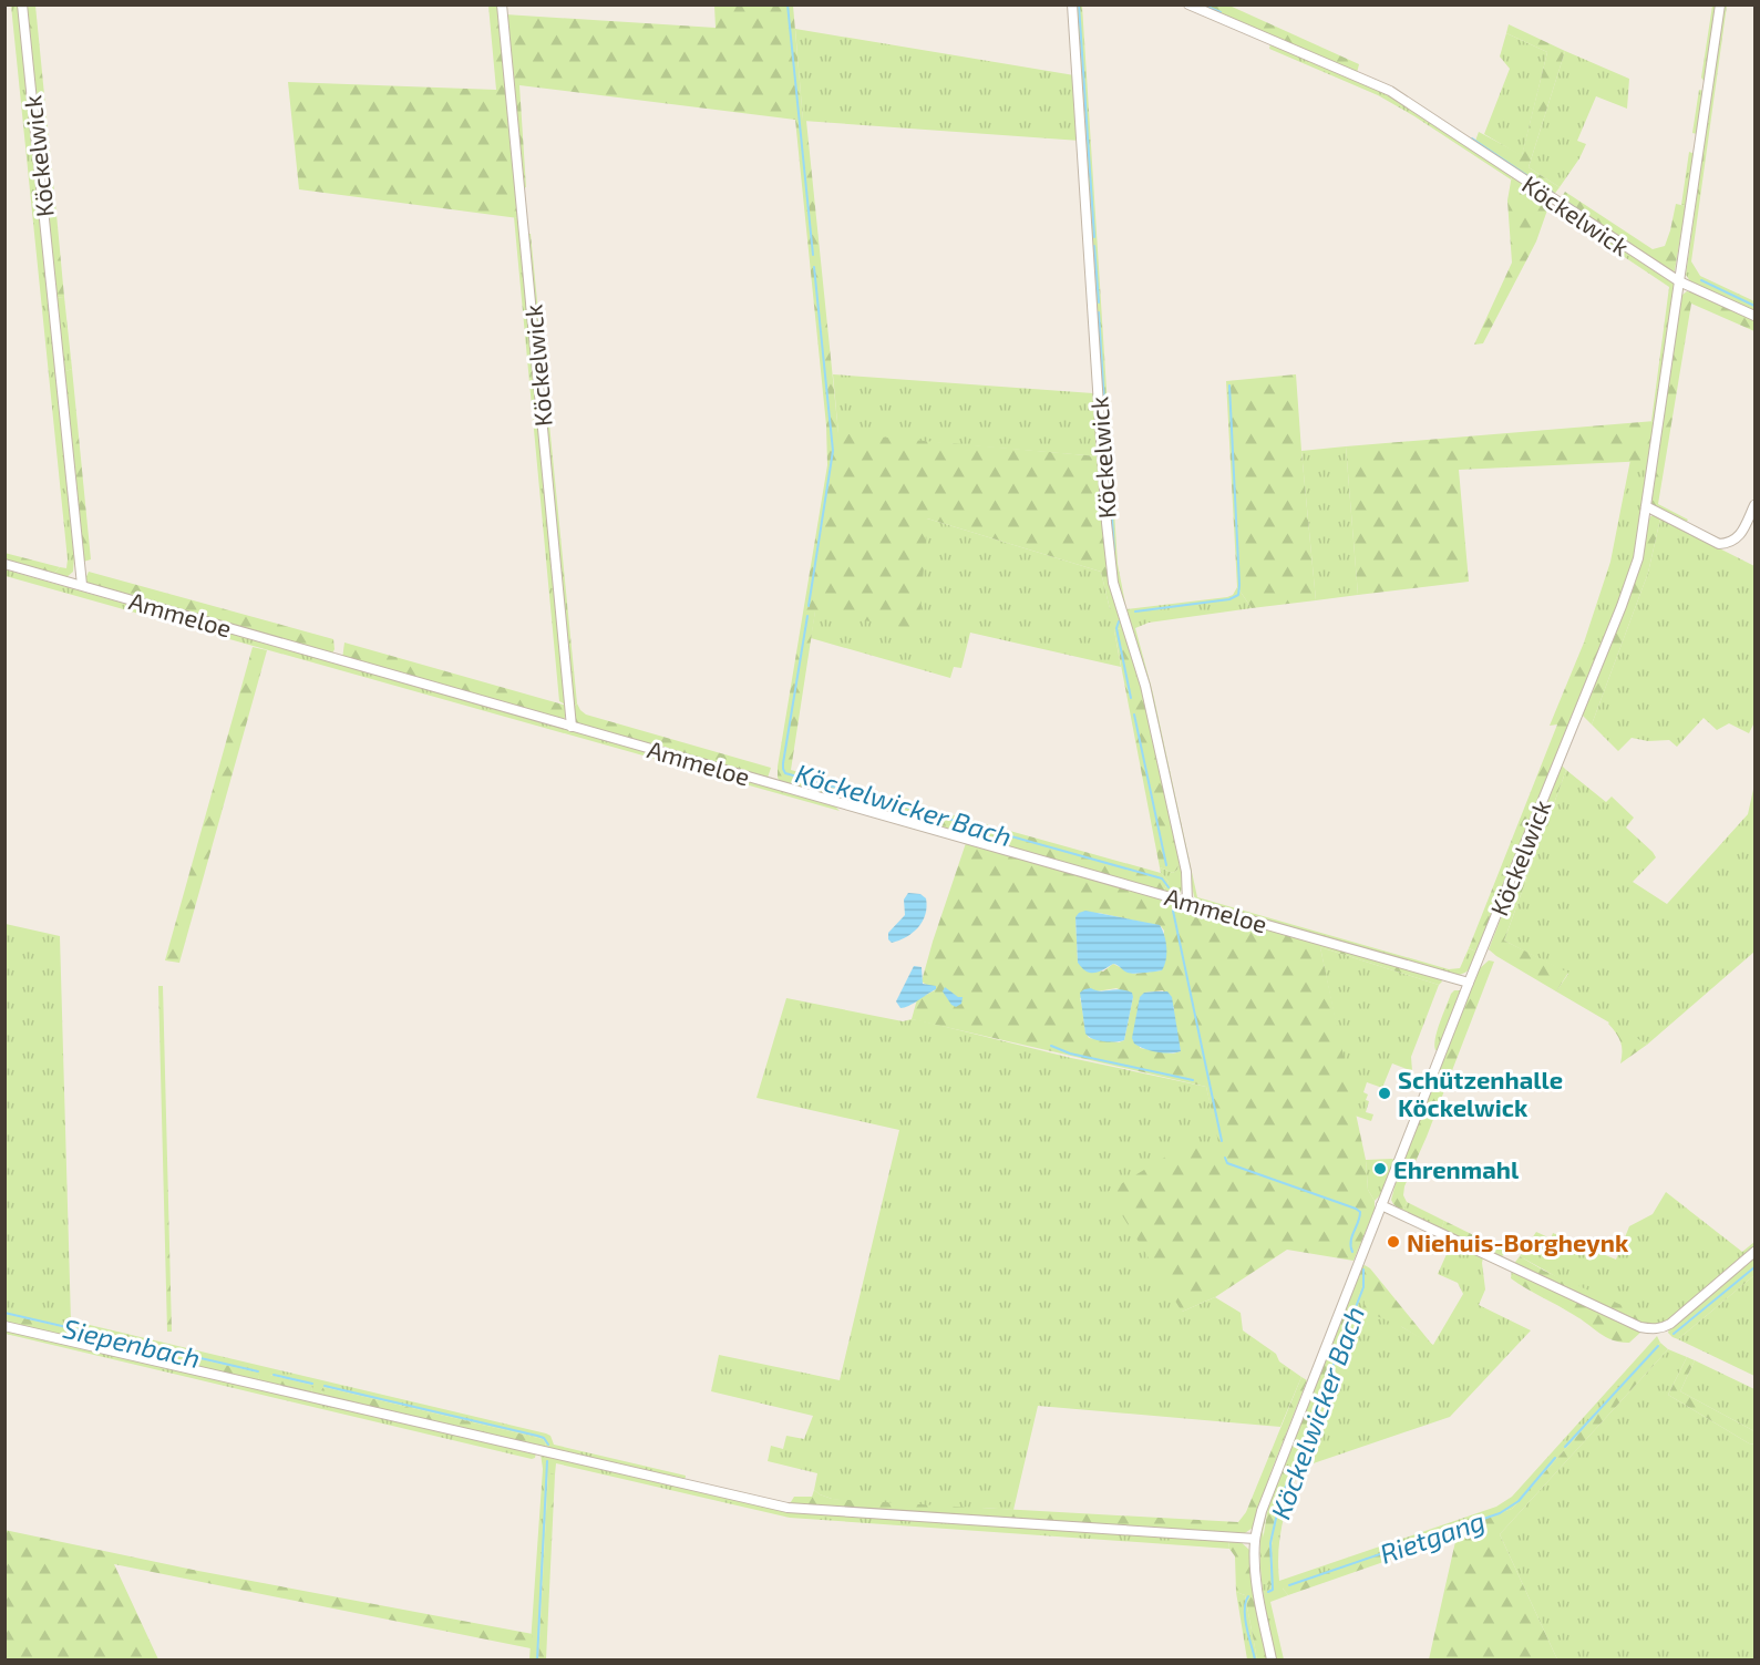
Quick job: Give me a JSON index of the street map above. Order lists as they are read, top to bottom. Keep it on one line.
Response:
{"streets":{"street":["Köckelwick","Ammeloe"]},"crossings":[["Köckelwick","Ammeloe"]],"water":["Köckelwicker Bach","Siepenbach","Rietgang"],"places":["Schützenhalle Köckelwick","Ehrenmahl","Niehuis-Borgheynk"]}
